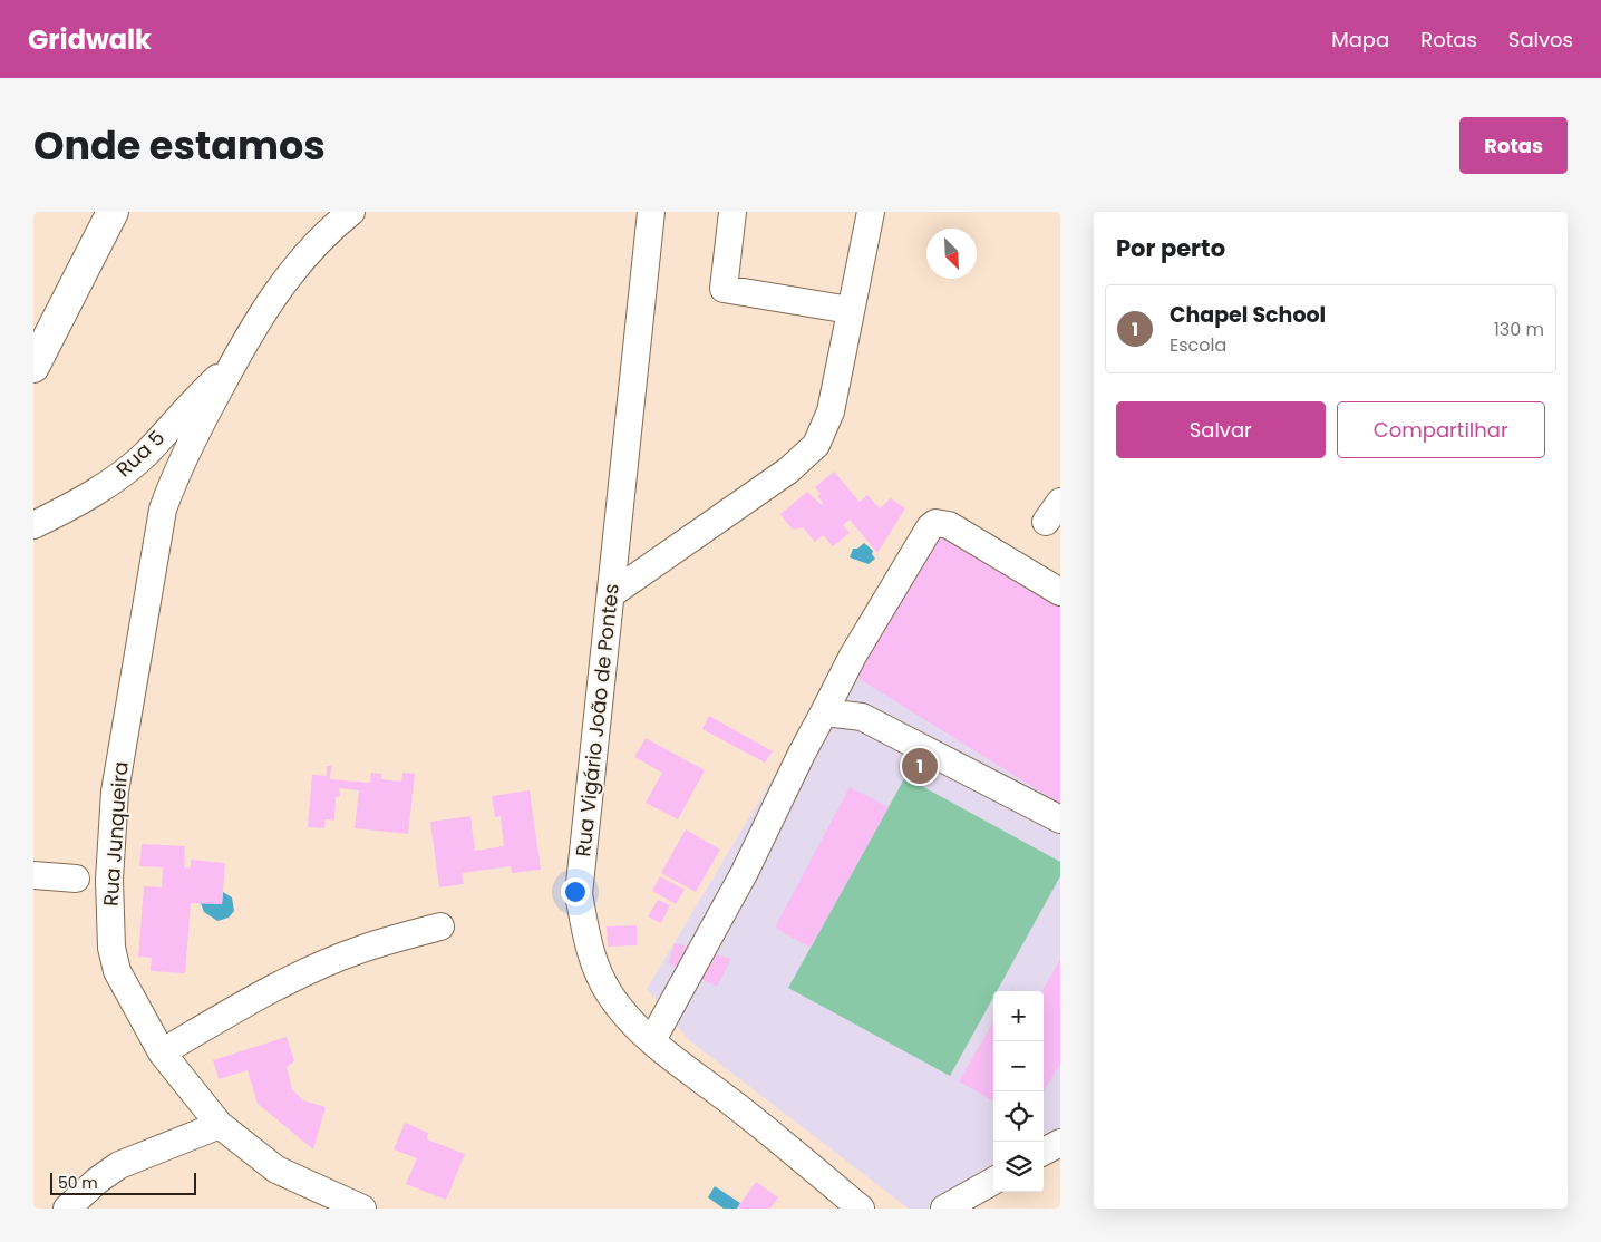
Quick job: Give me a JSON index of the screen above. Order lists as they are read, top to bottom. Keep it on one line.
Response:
{"streets":{"street":["Rua 5","Rua Vigário João de Pontes","Rua Junqueira"]},"crossings":[["Rua 5","Rua Junqueira"]],"scale_bar":"50 m","north":"bottom right","page":{"header":"Gridwalk","nav":["Mapa","Rotas","Salvos"],"title":"Onde estamos","buttons":["Rotas",["Salvar","Compartilhar"]],"heading":"Por perto","list":[{"mark":"1","name":"Chapel School","note":"Escola","value":"130 m"}],"pins":"1","map_buttons":["+","−"],"scale":"50 m"}}
